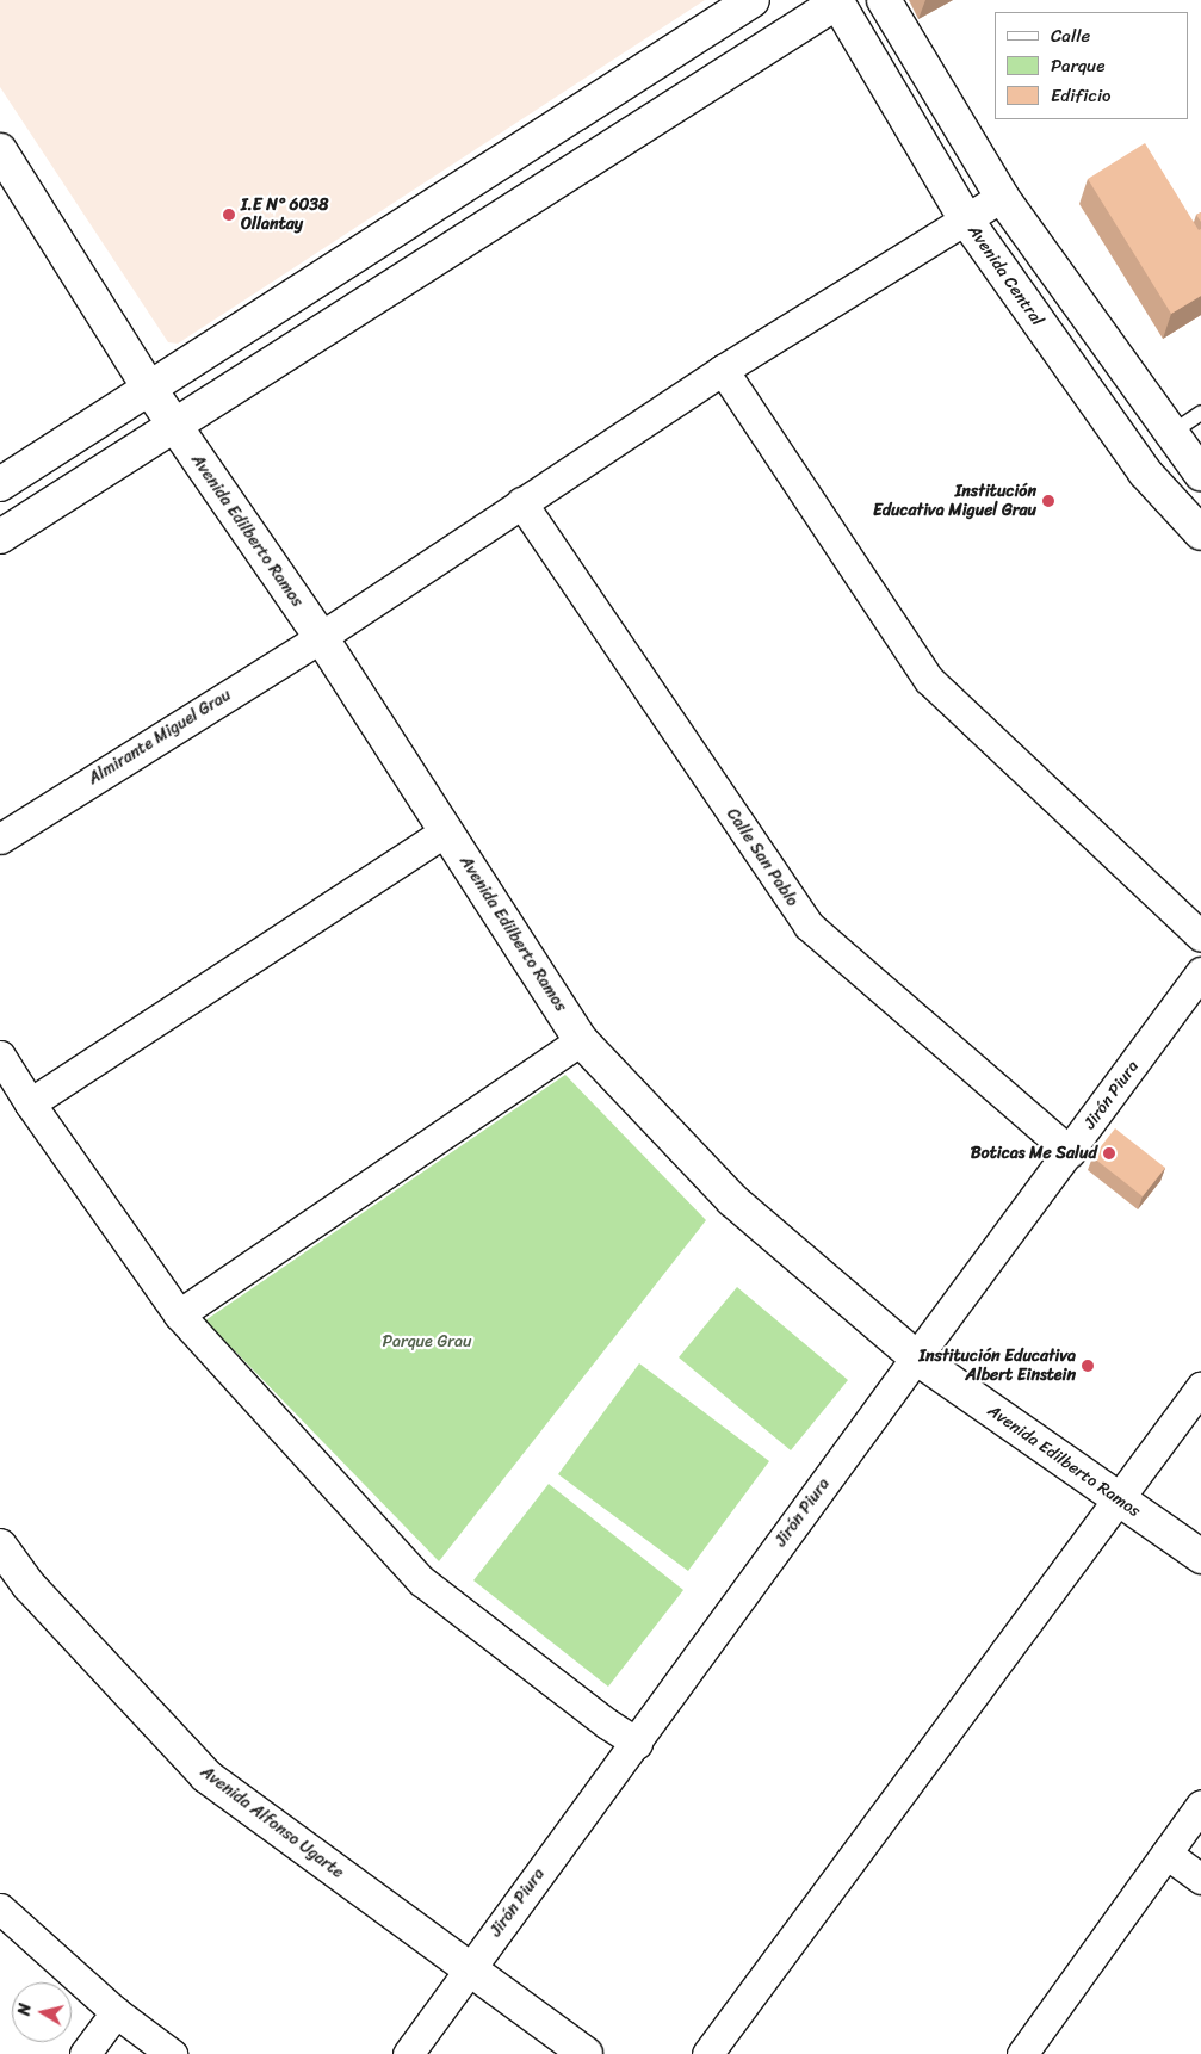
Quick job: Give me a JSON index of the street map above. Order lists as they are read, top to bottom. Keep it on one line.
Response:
{"streets":{"street":["Avenida Central","Avenida Edilberto Ramos","Almirante Miguel Grau","Calle San Pablo","Jirón Piura","Avenida Alfonso Ugarte"]},"crossings":[["Avenida Central","Almirante Miguel Grau"],["Avenida Edilberto Ramos","Almirante Miguel Grau"],["Avenida Edilberto Ramos","Jirón Piura"],["Almirante Miguel Grau","Calle San Pablo"],["Calle San Pablo","Jirón Piura"],["Jirón Piura","Avenida Alfonso Ugarte"]],"parks":["Parque Grau"],"places":["I.E N° 6038 Ollantay","Institución Educativa Miguel Grau","Boticas Me Salud","Institución Educativa Albert Einstein"],"legend":["Calle","Parque","Edificio"],"north":"left"}
